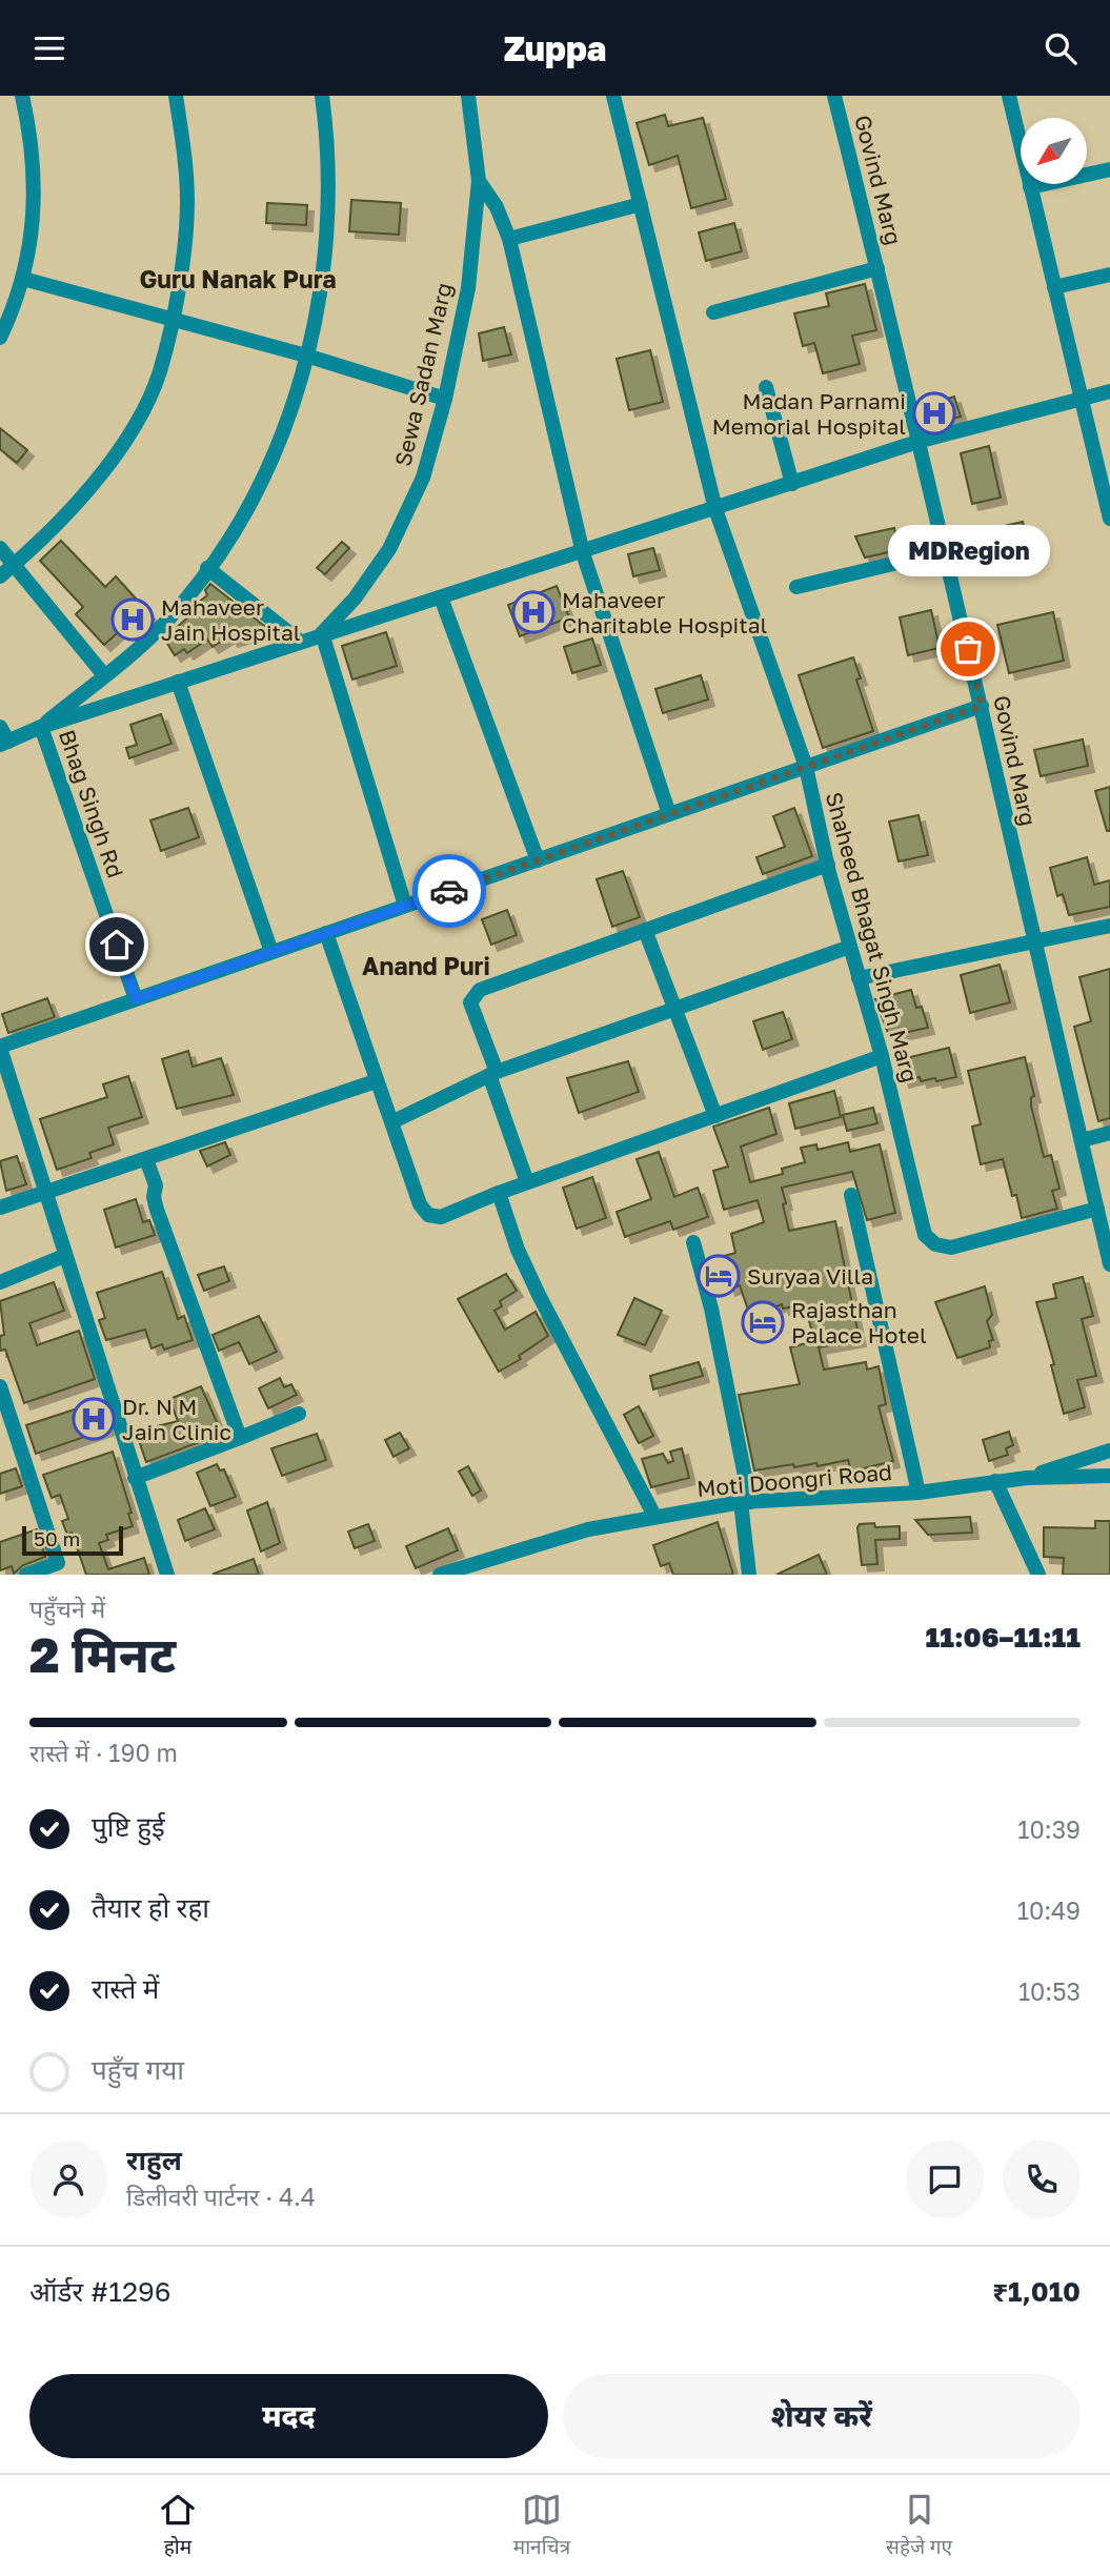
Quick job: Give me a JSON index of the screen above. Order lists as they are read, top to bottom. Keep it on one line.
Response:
{"streets":{"street":["Govind Marg","Sewa Sadan Marg","Bhag Singh Rd","Shaheed Bhagat Singh Marg","Moti Doongri Road"]},"crossings":[["Govind Marg","Shaheed Bhagat Singh Marg"]],"districts":["Guru Nanak Pura","Anand Puri"],"places":{"hospital":["Madan Parnami Memorial Hospital","Mahaveer Charitable Hospital","Mahaveer Jain Hospital","Dr. N M Jain Clinic"],"other":["MDRegion"],"hotel":["Suryaa Villa","Rajasthan Palace Hotel"]},"scale_bar":"50 m","north":"bottom left","page":{"header":"Zuppa","bubble":"MDRegion","scale":"50 m","heading":["2 मिनट","पहुँचने में","11:06–11:11"],"panel":["राहुल","डिलीवरी पार्टनर · 4.4","ऑर्डर #1296","₹1,010"],"bar":"रास्ते में · 190 m","list":[["पुष्टि हुई","10:39"],["तैयार हो रहा","10:49"],["रास्ते में","10:53"],"पहुँच गया"],"buttons":["मदद","शेयर करें"],"tabs":["होम","मानचित्र","सहेजे गए"]}}
